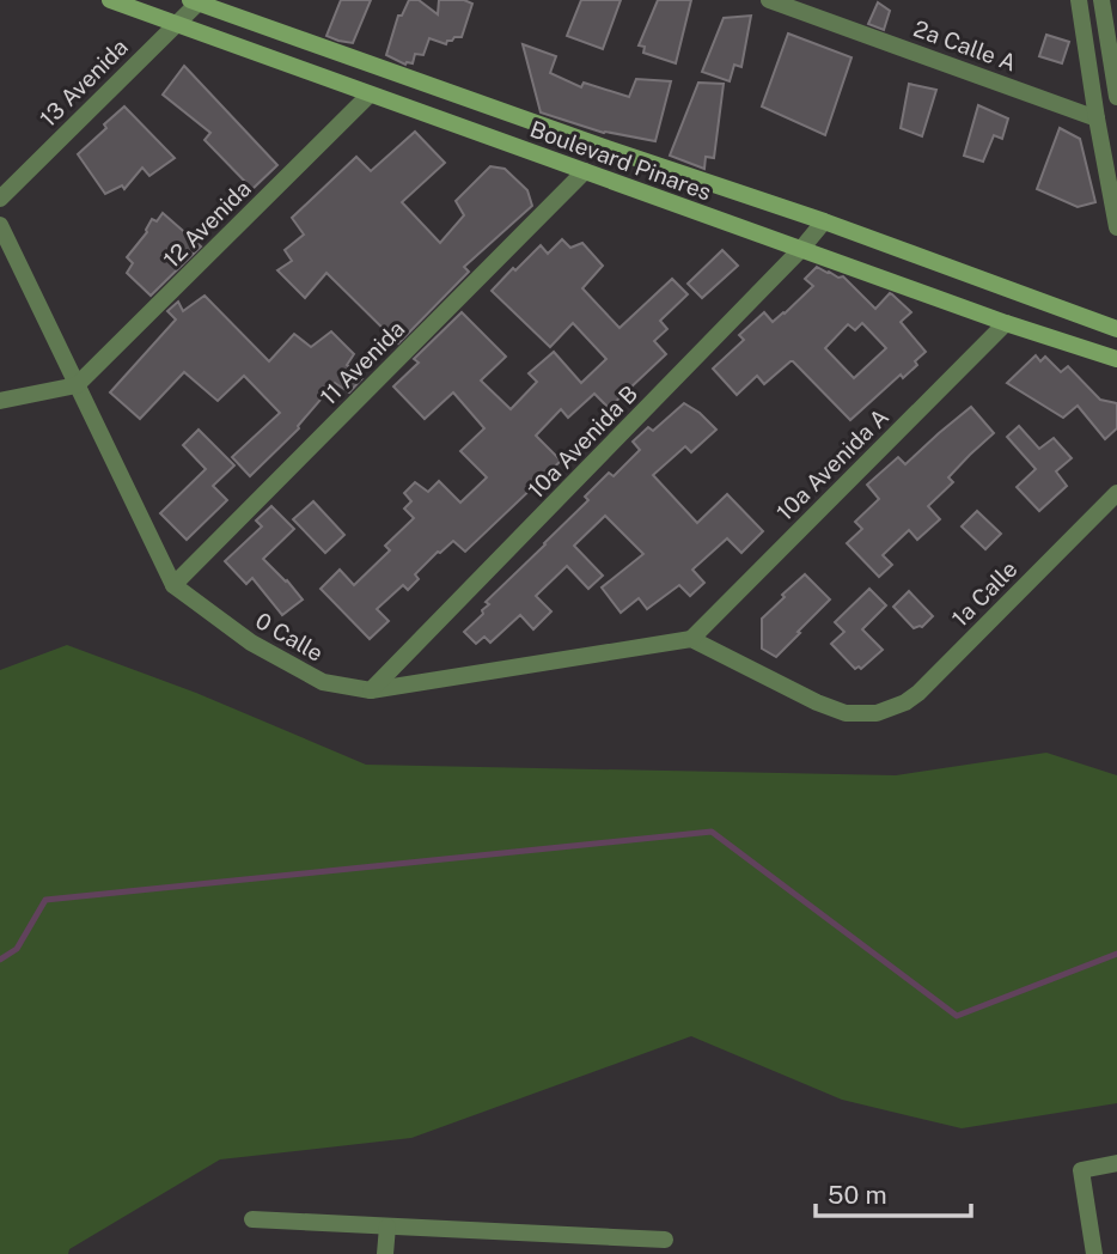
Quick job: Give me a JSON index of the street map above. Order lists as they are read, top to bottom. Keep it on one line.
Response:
{"streets":{"street":["2a Calle A","13 Avenida","Boulevard Pinares","12 Avenida","11 Avenida","10a Avenida B","10a Avenida A","1a Calle","0 Calle"]},"crossings":[["13 Avenida","Boulevard Pinares"],["Boulevard Pinares","12 Avenida"],["Boulevard Pinares","11 Avenida"],["Boulevard Pinares","10a Avenida B"],["Boulevard Pinares","10a Avenida A"],["12 Avenida","0 Calle"],["11 Avenida","0 Calle"],["10a Avenida B","0 Calle"],["10a Avenida A","1a Calle"],["10a Avenida A","0 Calle"],["1a Calle","0 Calle"]],"scale_bar":"50 m"}
